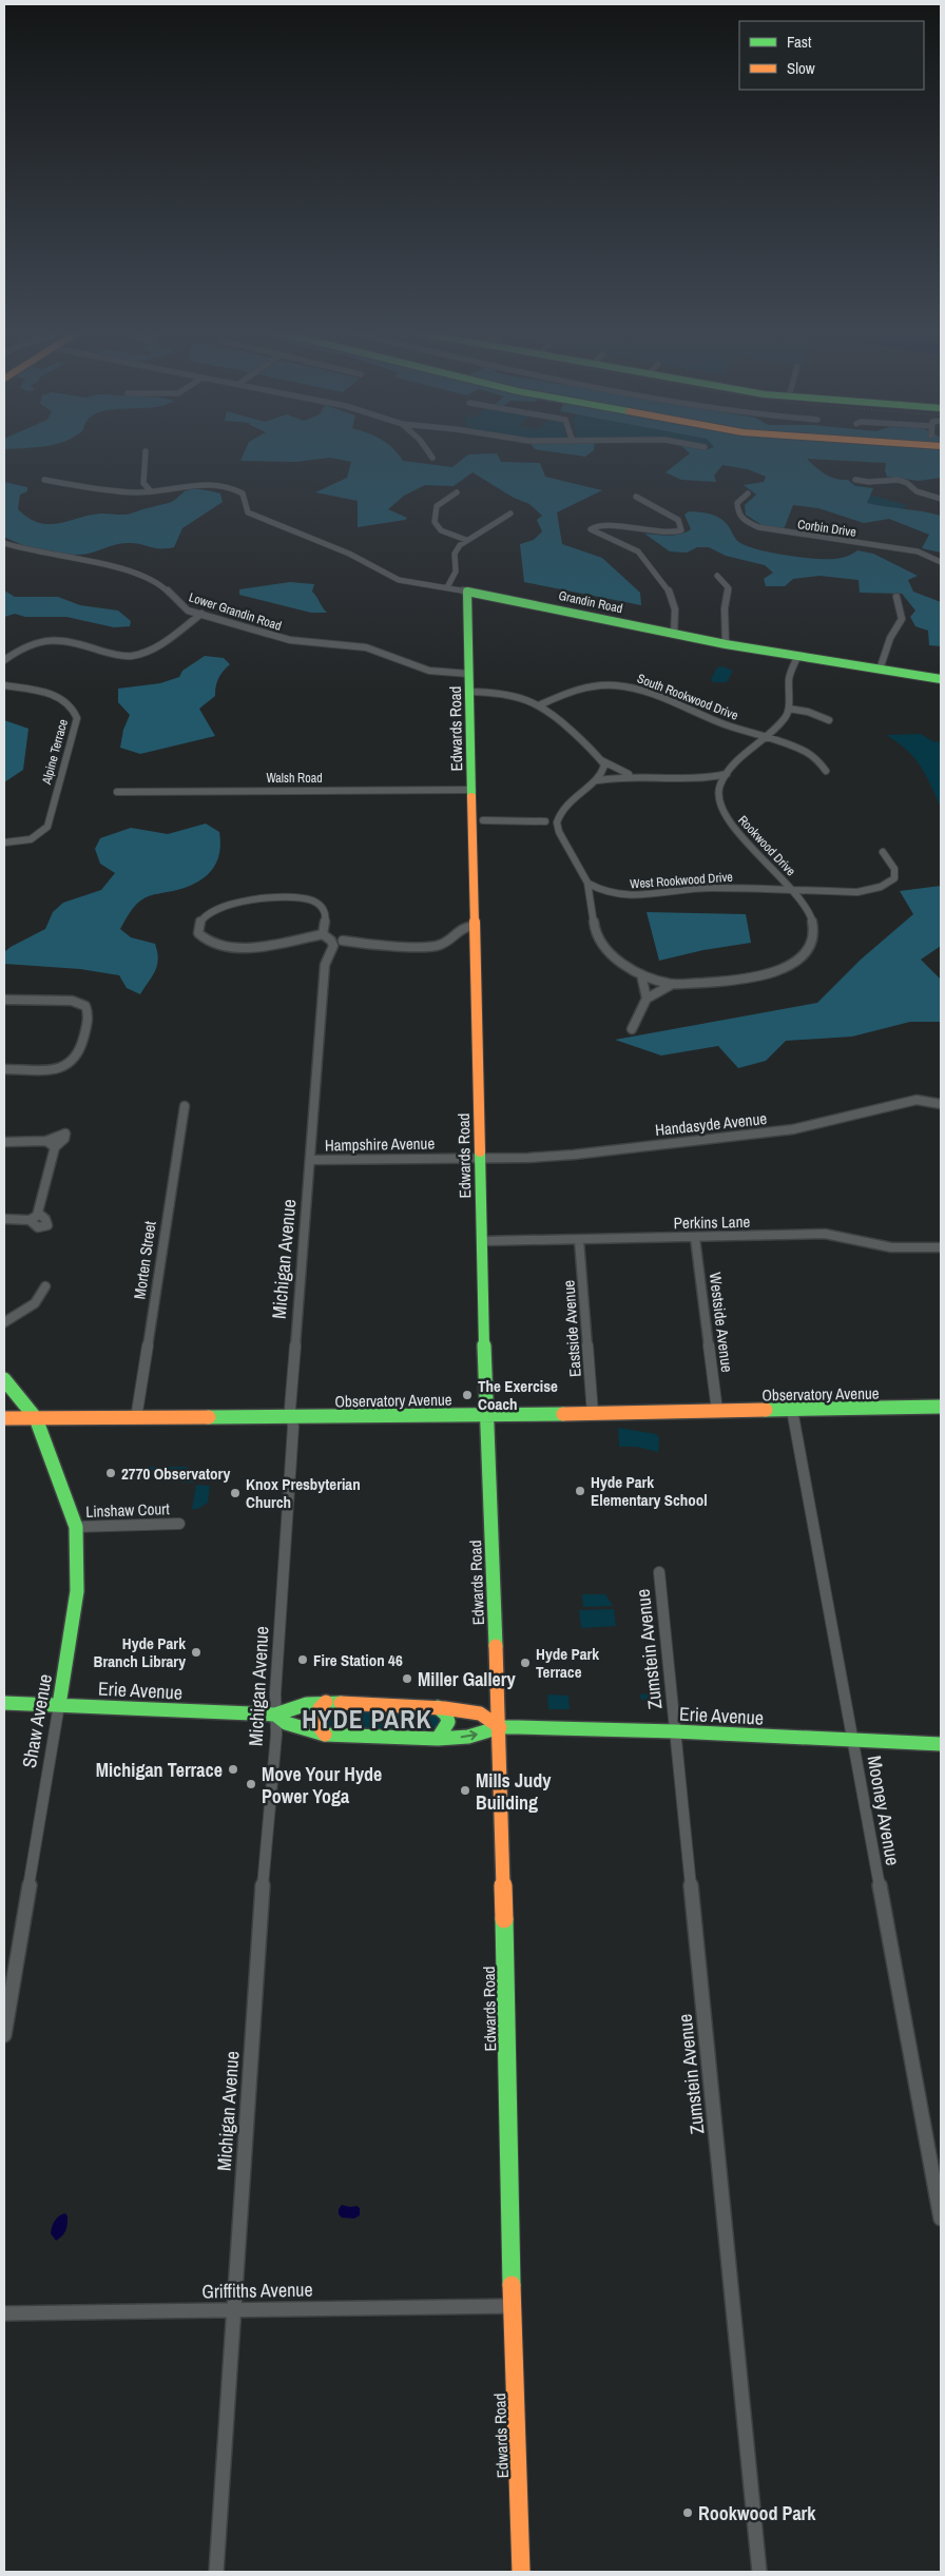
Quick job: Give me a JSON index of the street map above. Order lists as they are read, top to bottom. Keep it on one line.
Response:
{"streets":{"main road":["Grandin Road","Edwards Road","Observatory Avenue","Erie Avenue","Shaw Avenue"],"street":["Corbin Drive","Lower Grandin Road","South Rookwood Drive","Alpine Terrace","Walsh Road","Rookwood Drive","West Rookwood Drive","Handasyde Avenue","Hampshire Avenue","Perkins Lane","Michigan Avenue","Morten Street","Westside Avenue","Eastside Avenue","Linshaw Court","Zumstein Avenue","Mooney Avenue","Griffiths Avenue"]},"crossings":[["Grandin Road","Edwards Road"],["Lower Grandin Road","Edwards Road"],["Edwards Road","Walsh Road"],["Edwards Road","Handasyde Avenue"],["Edwards Road","Hampshire Avenue"],["Edwards Road","Perkins Lane"],["Edwards Road","Observatory Avenue"],["Edwards Road","Erie Avenue"],["Edwards Road","Griffiths Avenue"],["Rookwood Drive","West Rookwood Drive"],["Handasyde Avenue","Hampshire Avenue"],["Hampshire Avenue","Michigan Avenue"],["Perkins Lane","Westside Avenue"],["Perkins Lane","Eastside Avenue"],["Michigan Avenue","Observatory Avenue"],["Michigan Avenue","Erie Avenue"],["Michigan Avenue","Griffiths Avenue"],["Morten Street","Observatory Avenue"],["Westside Avenue","Observatory Avenue"],["Eastside Avenue","Observatory Avenue"],["Observatory Avenue","Shaw Avenue"],["Observatory Avenue","Mooney Avenue"],["Linshaw Court","Shaw Avenue"],["Zumstein Avenue","Erie Avenue"],["Erie Avenue","Shaw Avenue"],["Erie Avenue","Mooney Avenue"]],"districts":["HYDE PARK"],"places":["The Exercise Coach","2770 Observatory","Hyde Park Elementary School","Knox Presbyterian Church","Hyde Park Branch Library","Fire Station 46","Hyde Park Terrace","Miller Gallery","Michigan Terrace","Move Your Hyde Power Yoga","Mills Judy Building","Rookwood Park"],"legend":["Fast","Slow"]}
